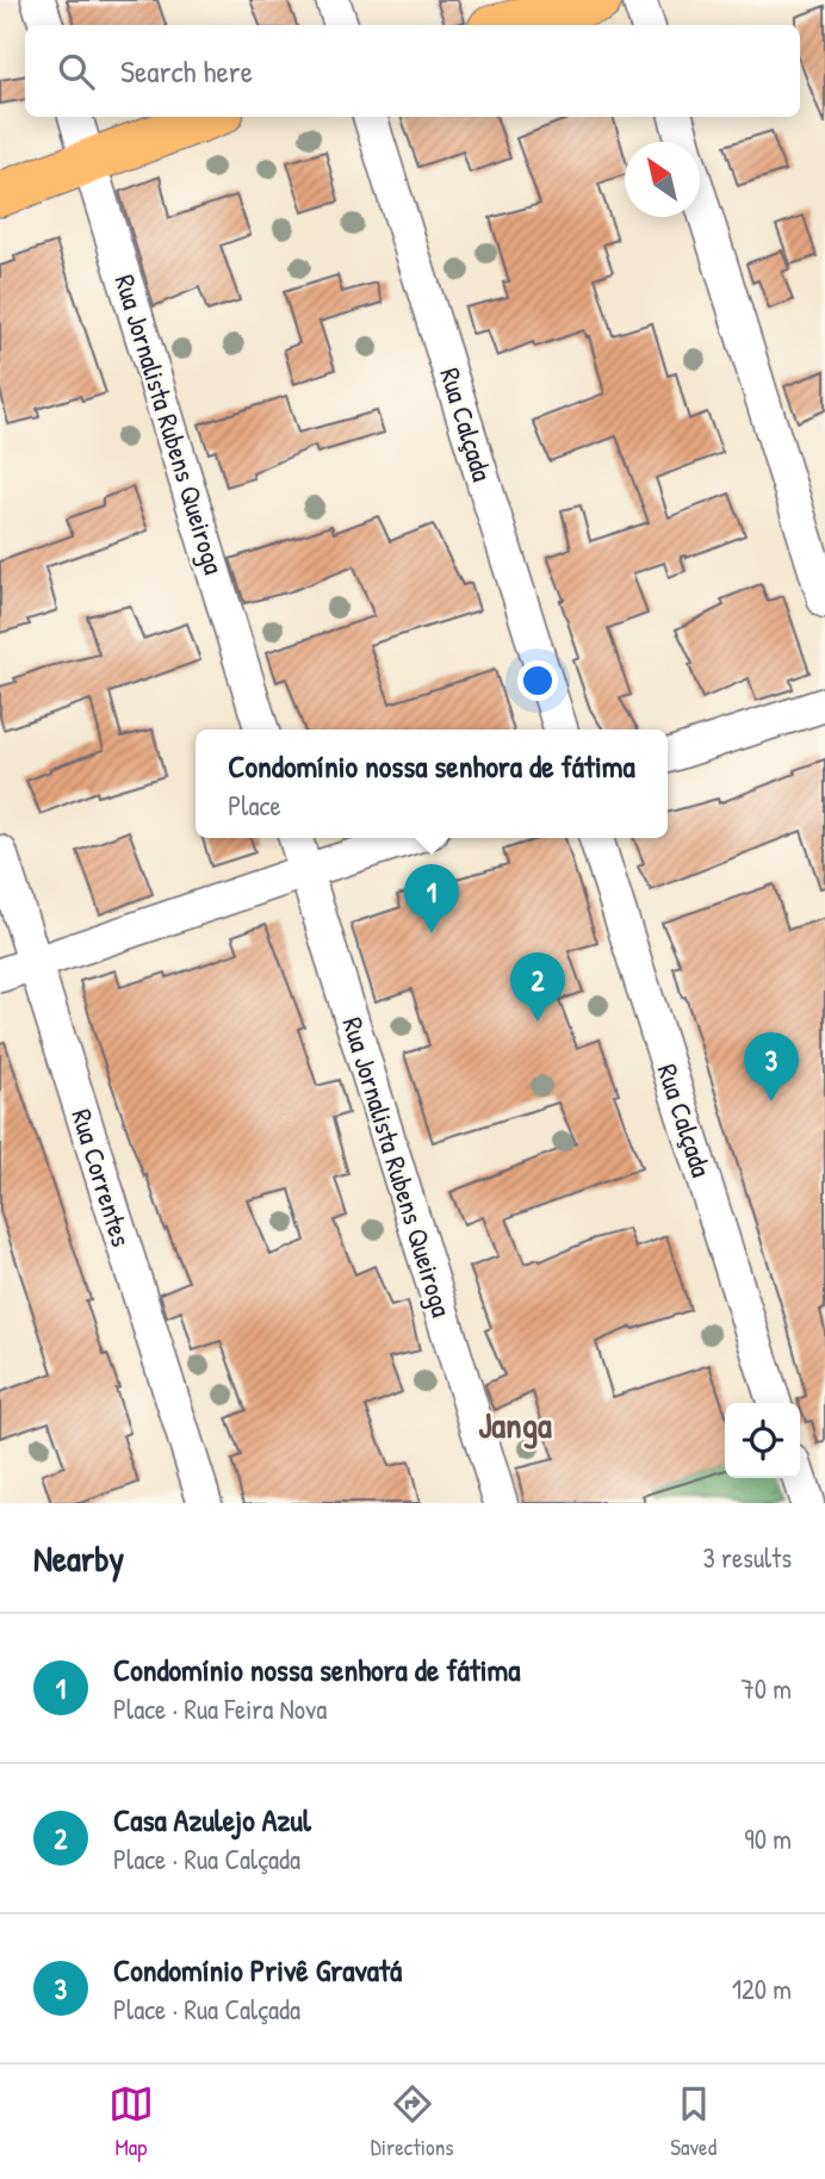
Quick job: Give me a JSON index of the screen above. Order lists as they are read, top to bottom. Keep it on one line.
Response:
{"streets":{"street":["Rua Jornalista Rubens Queiroga","Rua Calçada","Rua Correntes"]},"districts":["Janga"],"north":"top left","page":{"search":"Search here","popup":["Condomínio nossa senhora de fátima","Place"],"pins":["1","2","3"],"heading":["Nearby","3 results"],"list":[{"mark":"1","name":"Condomínio nossa senhora de fátima","note":"Place · Rua Feira Nova","value":"70 m"},{"mark":"2","name":"Casa Azulejo Azul","note":"Place · Rua Calçada","value":"90 m"},{"mark":"3","name":"Condomínio Privê Gravatá","note":"Place · Rua Calçada","value":"120 m"}],"nav":["Map","Directions","Saved"]}}
